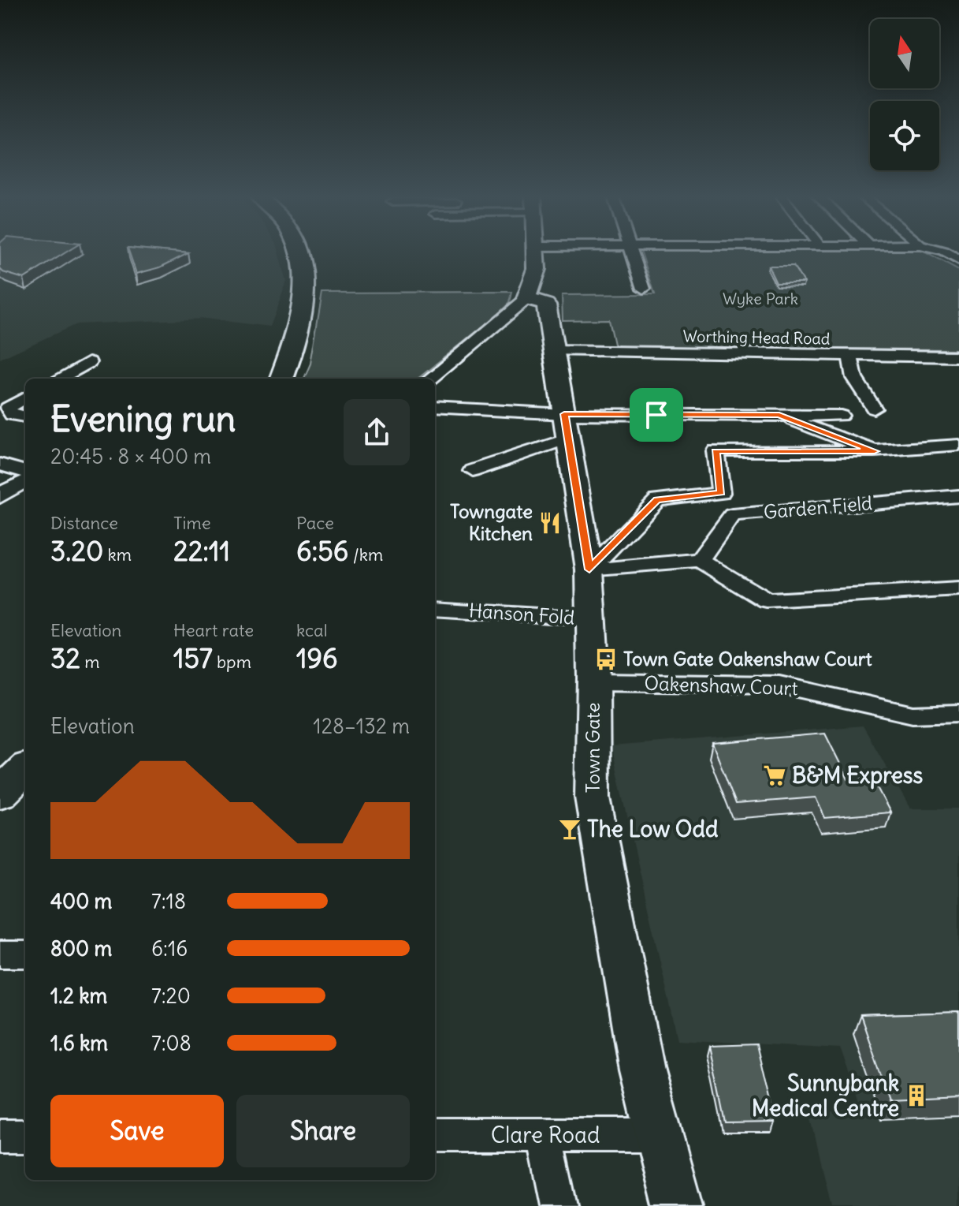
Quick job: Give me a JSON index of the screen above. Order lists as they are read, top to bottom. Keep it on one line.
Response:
{"streets":{"main road":["Town Gate"],"street":["Worthing Head Road","Garden Field","Hanson Fold","Oakenshaw Court","Clare Road"]},"crossings":[["Worthing Head Road","Town Gate"],["Hanson Fold","Town Gate"],["Oakenshaw Court","Town Gate"],["Town Gate","Clare Road"]],"parks":["Wyke Park"],"places":{"restaurant":["Towngate Kitchen"],"bus stop":["Town Gate Oakenshaw Court"],"supermarket":["B&M Express"],"bar":["The Low Odd"],"building":["Sunnybank Medical Centre"]},"north":"top","page":{"heading":["Evening run","20:45 · 8 × 400 m"],"stats":[["Distance","3.20 km"],["Time","22:11"],["Pace","6:56 /km"],["Elevation","32 m"],["Heart rate","157 bpm"],["kcal","196"]],"chart":["Elevation","128–132 m"],"list":[{"name":"400 m","note":"7:18"},{"name":"800 m","note":"6:16"},{"name":"1.2 km","note":"7:20"},{"name":"1.6 km","note":"7:08"}],"buttons":["Save","Share"]}}
